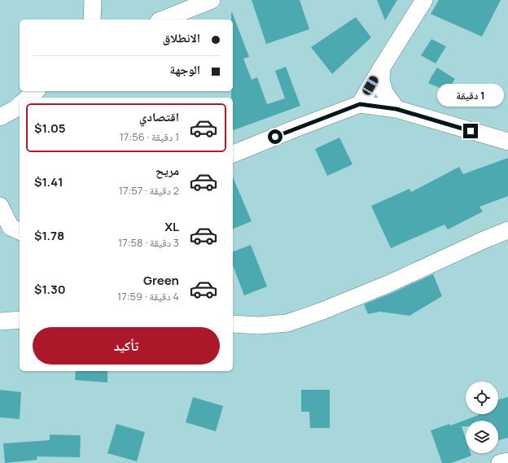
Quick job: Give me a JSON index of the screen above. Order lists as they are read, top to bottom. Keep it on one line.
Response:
{"page":{"banner":["الانطلاق","الوجهة"],"bubble":"1 دقيقة","list":[{"name":"اقتصادي","note":"1 دقيقة · 17:56","value":"$1.05"},{"name":"مريح","note":"2 دقيقة · 17:57","value":"$1.41"},{"name":"XL","note":"3 دقيقة · 17:58","value":"$1.78"},{"name":"Green","note":"4 دقيقة · 17:59","value":"$1.30"}],"buttons":"تأكيد"}}
